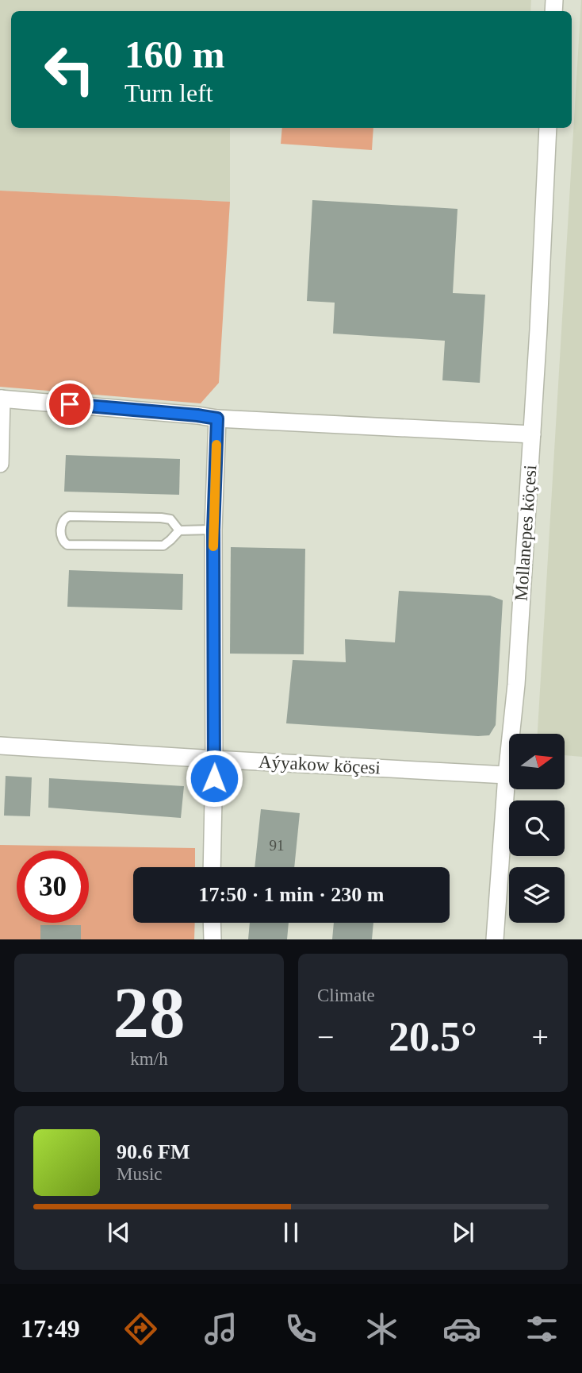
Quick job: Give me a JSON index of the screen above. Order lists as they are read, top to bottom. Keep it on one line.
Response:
{"streets":{"street":["Mollanepes köçesi","Aýyakow köçesi"]},"crossings":[["Mollanepes köçesi","Aýyakow köçesi"]],"house_numbers":["91"],"north":"right","page":{"turn":["160 m","Turn left"],"limit":"30","trip":"17:50 · 1 min · 230 m","tile":[["28","km/h"],"Climate"],"heat":["−","20.5°","+"],"song":["90.6 FM","Music"],"tabs":"17:49"}}
